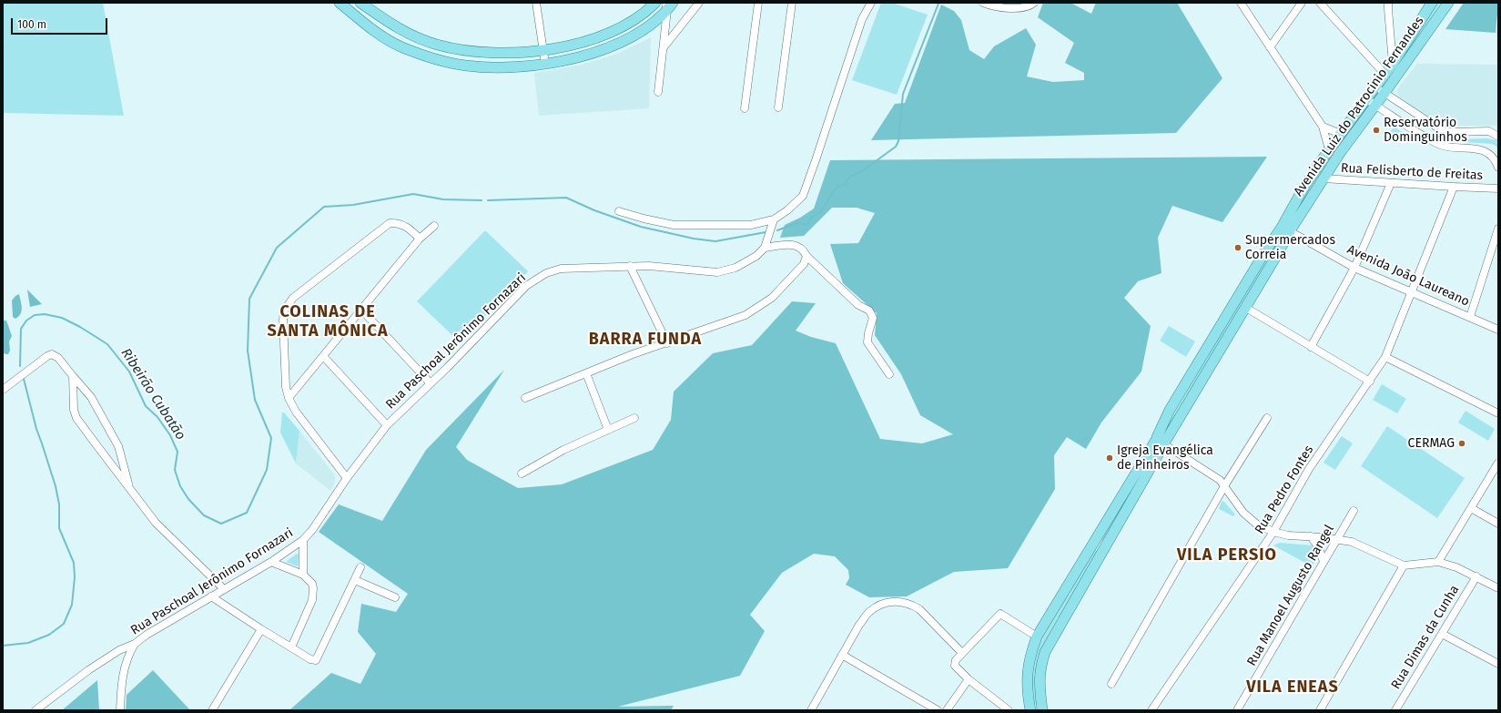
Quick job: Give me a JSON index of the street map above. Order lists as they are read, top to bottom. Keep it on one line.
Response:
{"streets":{"main road":["Avenida Luiz do Patrocinio Fernandes"],"street":["Rua Felisberto de Freitas","Avenida João Laureano","Rua Paschoal Jerônimo Fornazari","Rua Pedro Fontes","Rua Manoel Augusto Rangel","Rua Dimas da Cunha"]},"crossings":[["Avenida Luiz do Patrocinio Fernandes","Rua Felisberto de Freitas"],["Avenida Luiz do Patrocinio Fernandes","Avenida João Laureano"],["Rua Felisberto de Freitas","Rua Pedro Fontes"],["Avenida João Laureano","Rua Pedro Fontes"]],"districts":["COLINAS DE SANTA MÔNICA","BARRA FUNDA","VILA PERSIO","VILA ENEAS"],"water":["Ribeirão Cubatão"],"places":["Reservatório Dominguinhos","Supermercados Correia","CERMAG","Igreja Evangélica de Pinheiros"],"scale_bar":"100 m"}
